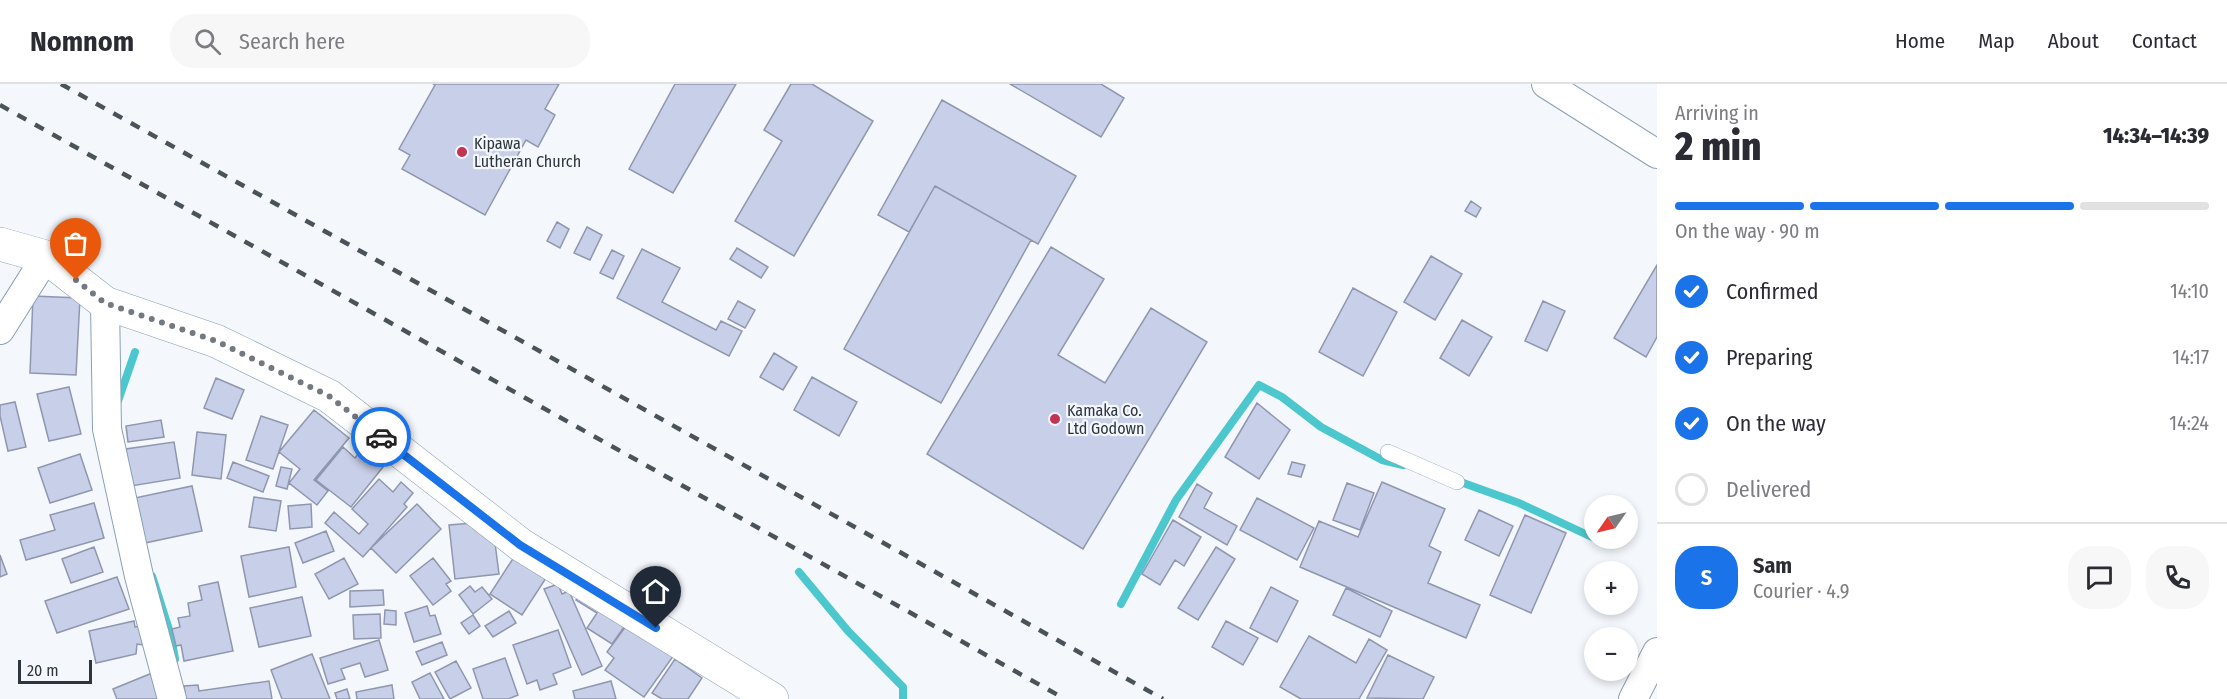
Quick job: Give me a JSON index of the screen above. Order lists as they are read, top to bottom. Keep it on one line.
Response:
{"places":["Kipawa Lutheran Church","Kamaka Co. Ltd Godown"],"scale_bar":"20 m","north":"bottom left","page":{"header":"Nomnom","search":"Search here","nav":["Home","Map","About","Contact"],"heading":["2 min","Arriving in","14:34–14:39"],"panel":["Sam","Courier · 4.9"],"bar":"On the way · 90 m","list":[["Confirmed","14:10"],["Preparing","14:17"],["On the way","14:24"],"Delivered"],"map_buttons":["+","−"],"round":"S","scale":"20 m"}}
